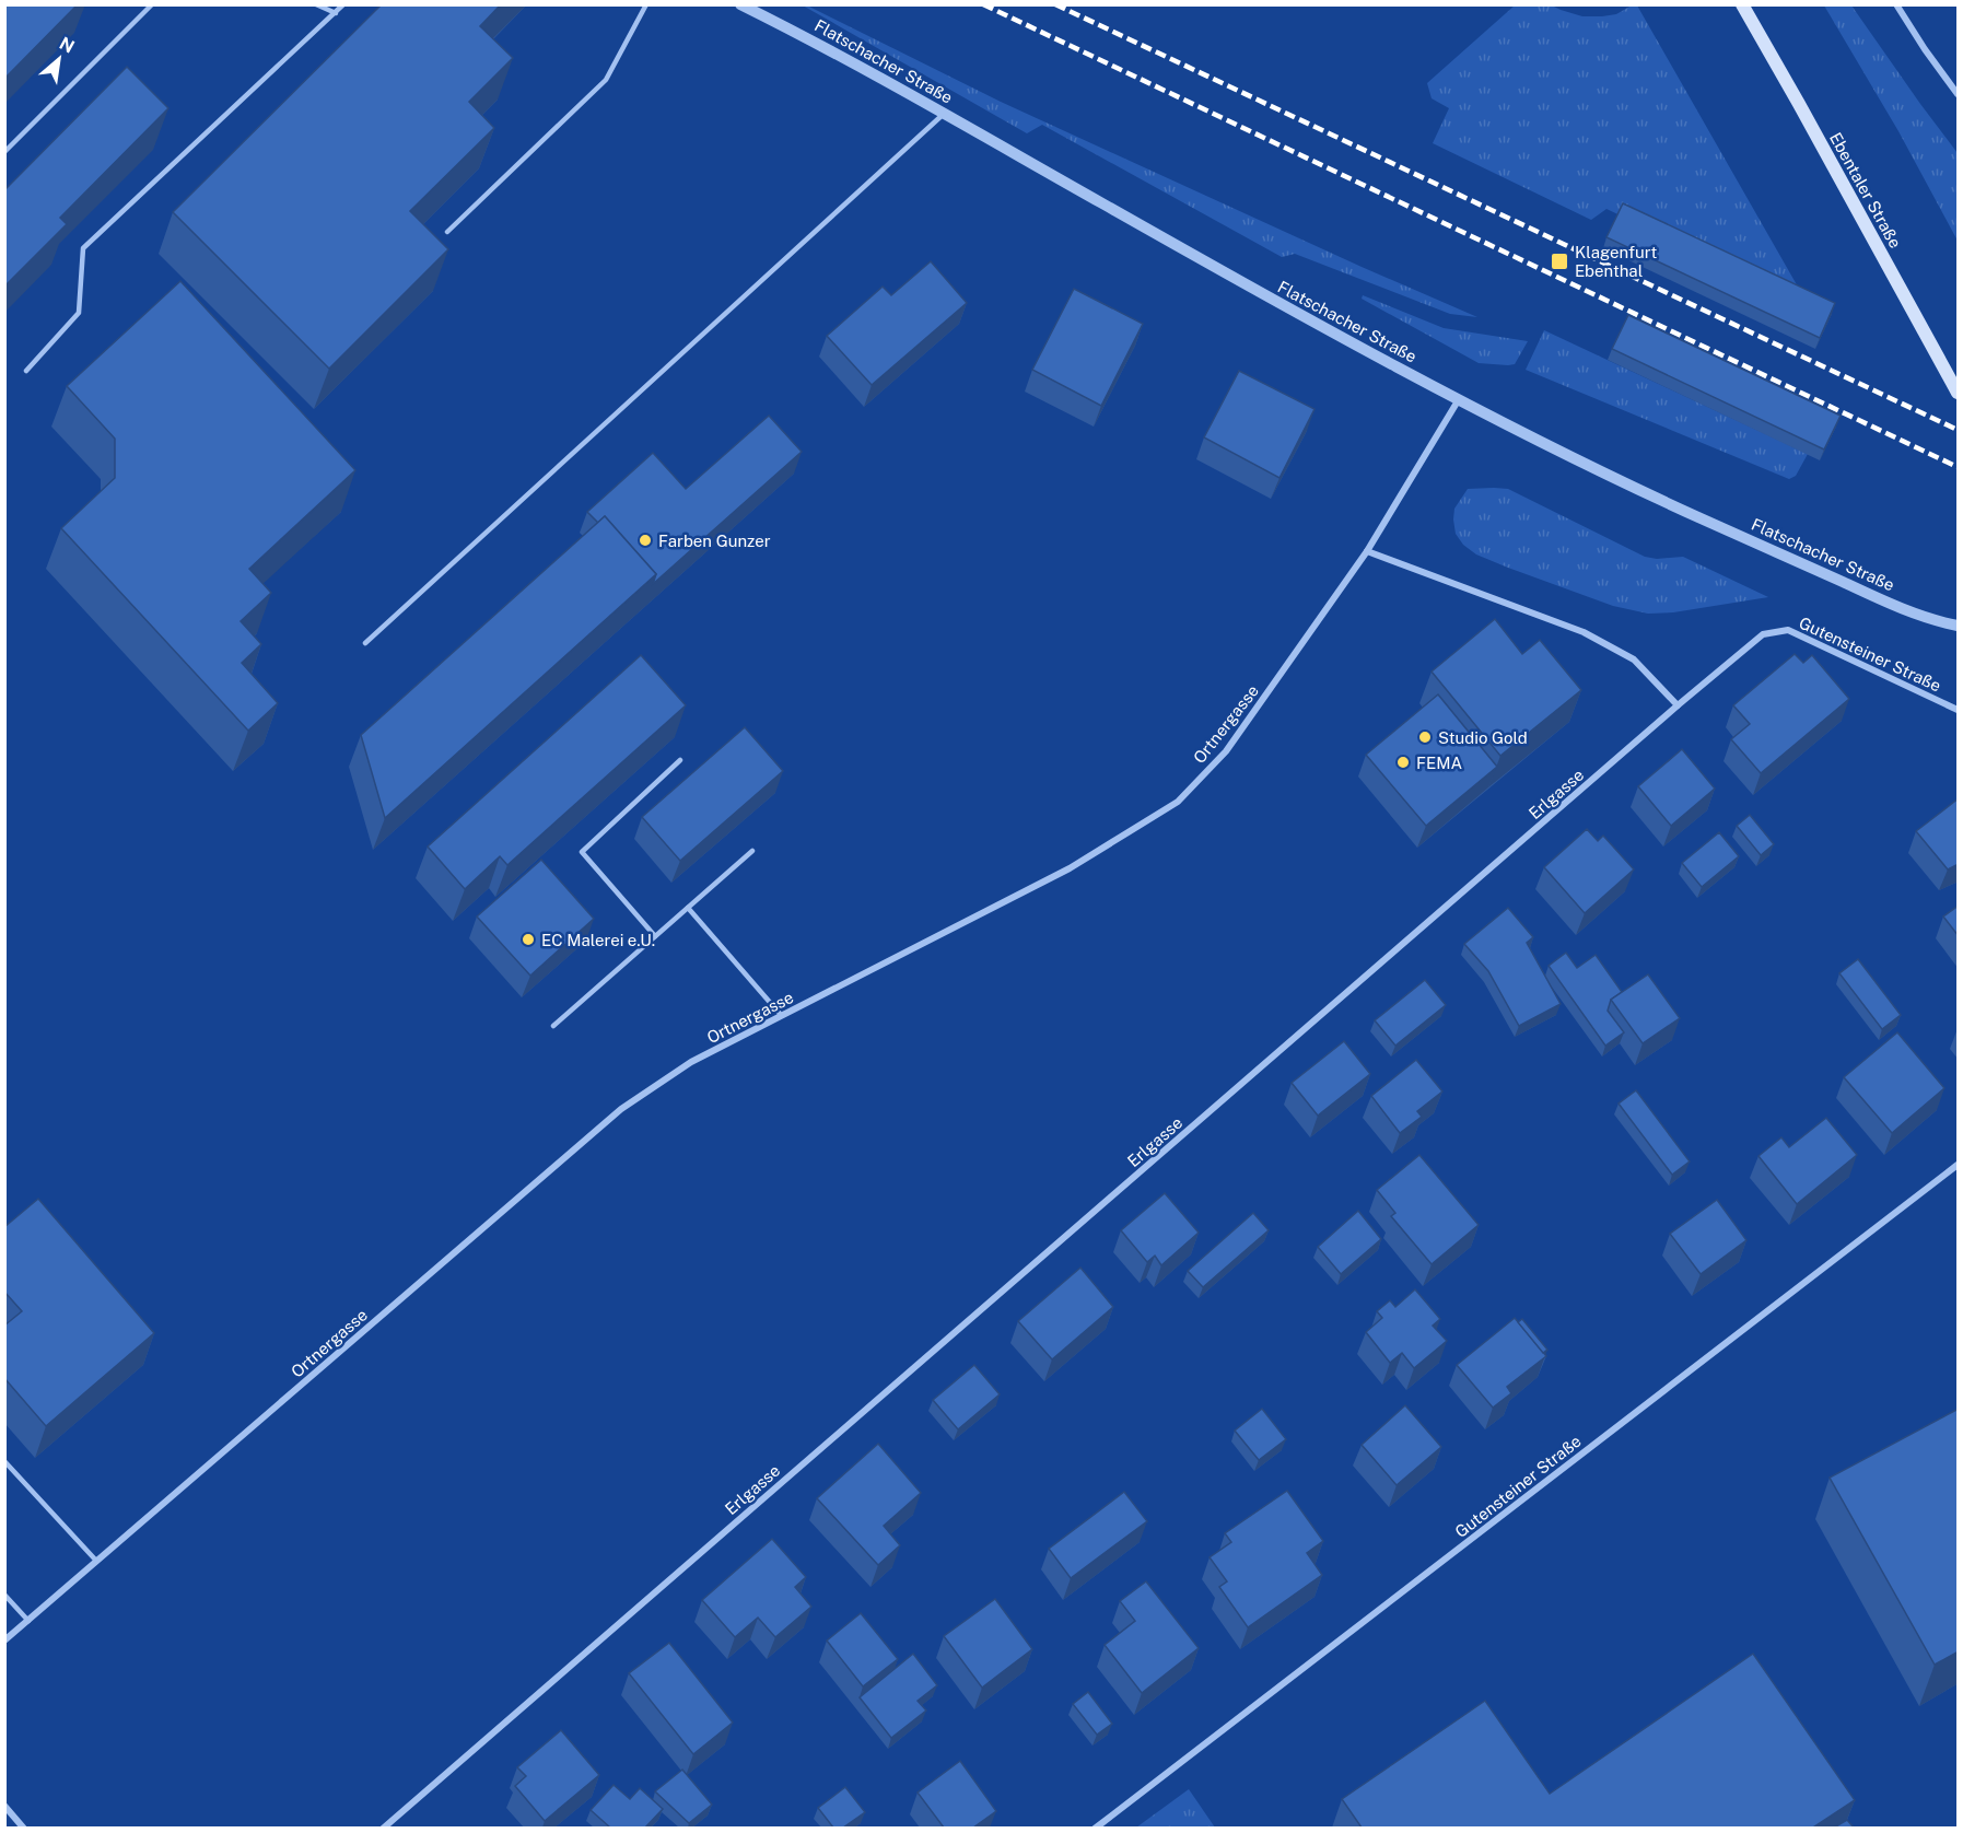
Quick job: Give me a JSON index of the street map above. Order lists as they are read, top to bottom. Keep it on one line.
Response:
{"streets":{"main road":["Ebentaler Straße"],"street":["Flatschacher Straße","Gutensteiner Straße","Ortnergasse","Erlgasse"]},"crossings":[["Flatschacher Straße","Ortnergasse"],["Gutensteiner Straße","Erlgasse"]],"places":{"transit":["Klagenfurt Ebenthal"],"other":["Farben Gunzer","Studio Gold","FEMA","EC Malerei e.U."]},"north":"top right"}
